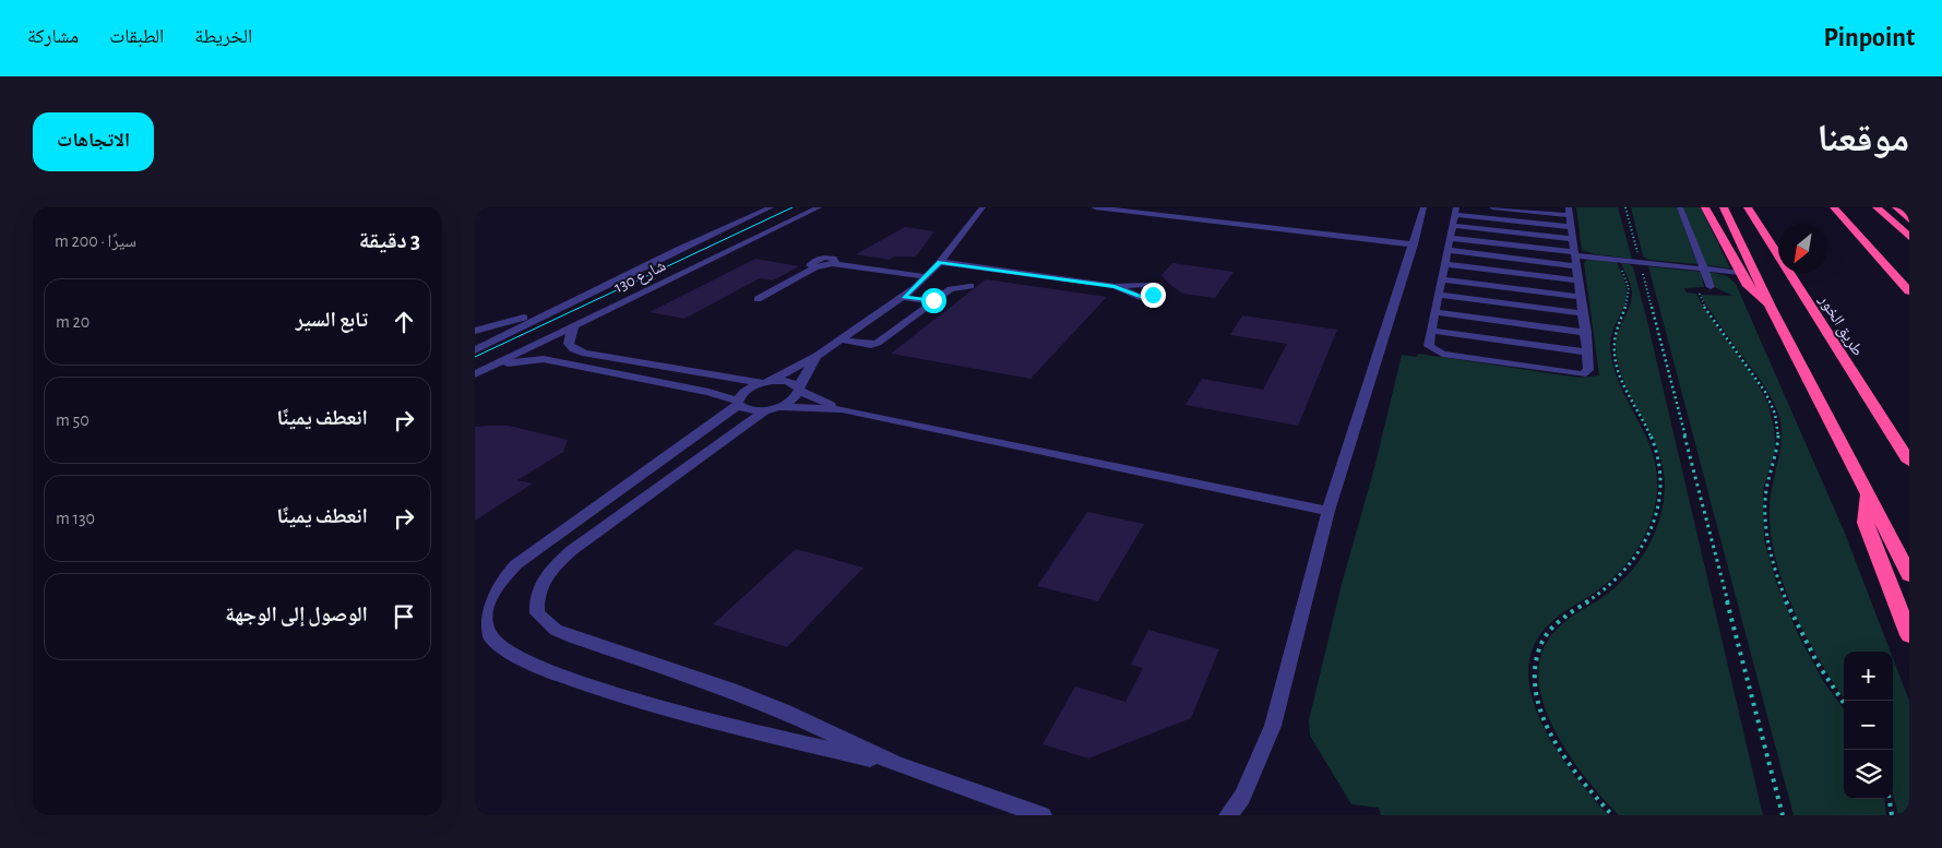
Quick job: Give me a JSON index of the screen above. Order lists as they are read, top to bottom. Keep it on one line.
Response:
{"streets":{"highway":["طريق الخور"],"street":["شارع 130"]},"north":"bottom left","page":{"header":"Pinpoint","nav":["الخريطة","الطبقات","مشاركة"],"title":"موقعنا","buttons":"الاتجاهات","heading":["3 دقيقة","سيرًا · 200 m"],"list":[["تابع السير","20 m"],["انعطف يمينًا","50 m"],["انعطف يمينًا","130 m"],"الوصول إلى الوجهة"],"map_buttons":["+","−"]}}
